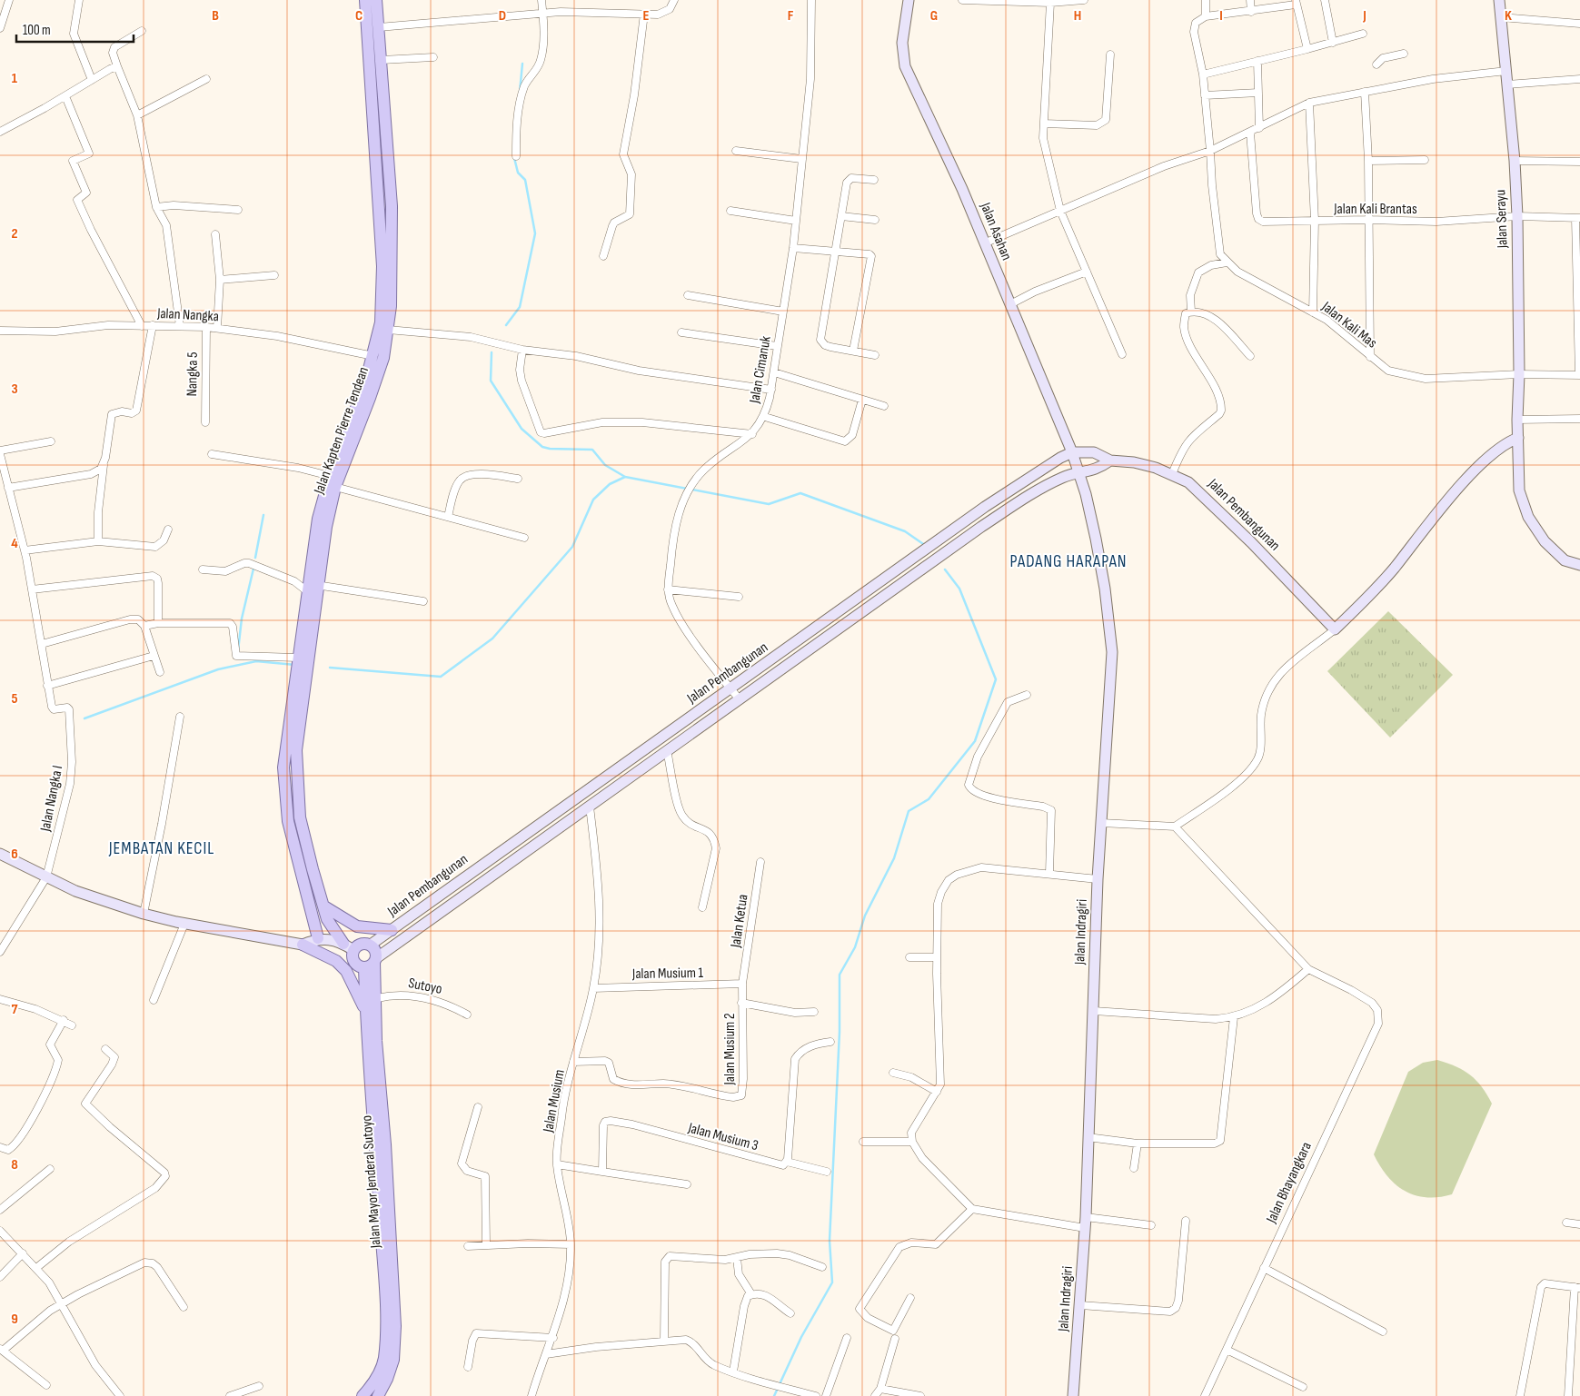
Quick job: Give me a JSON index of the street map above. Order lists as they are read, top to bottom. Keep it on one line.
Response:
{"streets":{"main road":["Jalan Kapten Pierre Tendean","Jalan Mayor Jenderal Sutoyo"],"street":["Jalan Kali Brantas","Jalan Serayu","Jalan Asahan","Jalan Nangka","Jalan Kali Mas","Jalan Cimanuk","Nangka 5","Jalan Pembangunan","Jalan Nangka I","Jalan Ketua","Jalan Indragiri","Jalan Musium 1","Sutoyo","Jalan Musium 2","Jalan Musium","Jalan Musium 3","Jalan Bhayangkara"]},"crossings":[["Jalan Kali Brantas","Jalan Serayu"],["Jalan Serayu","Jalan Kali Mas"],["Jalan Asahan","Jalan Pembangunan"],["Jalan Asahan","Jalan Indragiri"],["Jalan Nangka","Nangka 5"],["Jalan Nangka","Jalan Kapten Pierre Tendean"],["Jalan Cimanuk","Jalan Pembangunan"],["Jalan Pembangunan","Jalan Indragiri"],["Jalan Pembangunan","Jalan Musium"],["Jalan Pembangunan","Jalan Mayor Jenderal Sutoyo"],["Jalan Ketua","Jalan Musium 1"],["Jalan Ketua","Jalan Musium 2"],["Jalan Musium 1","Jalan Musium 2"],["Jalan Musium 1","Jalan Musium"],["Sutoyo","Jalan Mayor Jenderal Sutoyo"],["Jalan Musium 2","Jalan Musium"]],"districts":["PADANG HARAPAN","JEMBATAN KECIL"],"scale_bar":"100 m","grid":{"columns":["B","C","D","E","F","G","H","I","J","K"],"rows":["1","2","3","4","5","6","7","8","9"]}}
